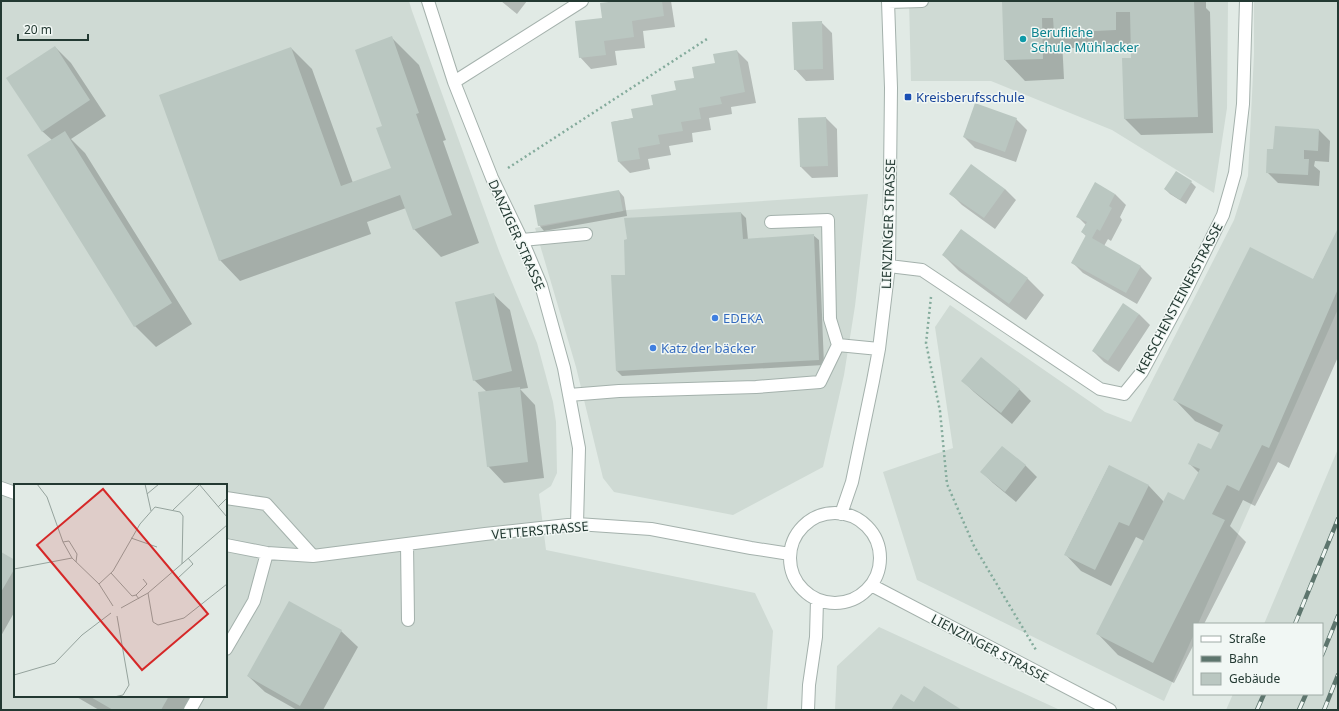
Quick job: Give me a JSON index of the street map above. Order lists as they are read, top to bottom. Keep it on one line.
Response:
{"streets":{"street":["LIENZINGER STRASSE","DANZIGER STRASSE","KERSCHENSTEINERSTRASSE","VETTERSTRASSE"]},"crossings":[["LIENZINGER STRASSE","KERSCHENSTEINERSTRASSE"],["LIENZINGER STRASSE","VETTERSTRASSE"],["DANZIGER STRASSE","VETTERSTRASSE"]],"places":{"other":["Berufliche Schule Mühlacker","EDEKA","Katz der bäcker"],"transit":["Kreisberufsschule"]},"legend":["Straße","Bahn","Gebäude"],"scale_bar":"20 m"}
